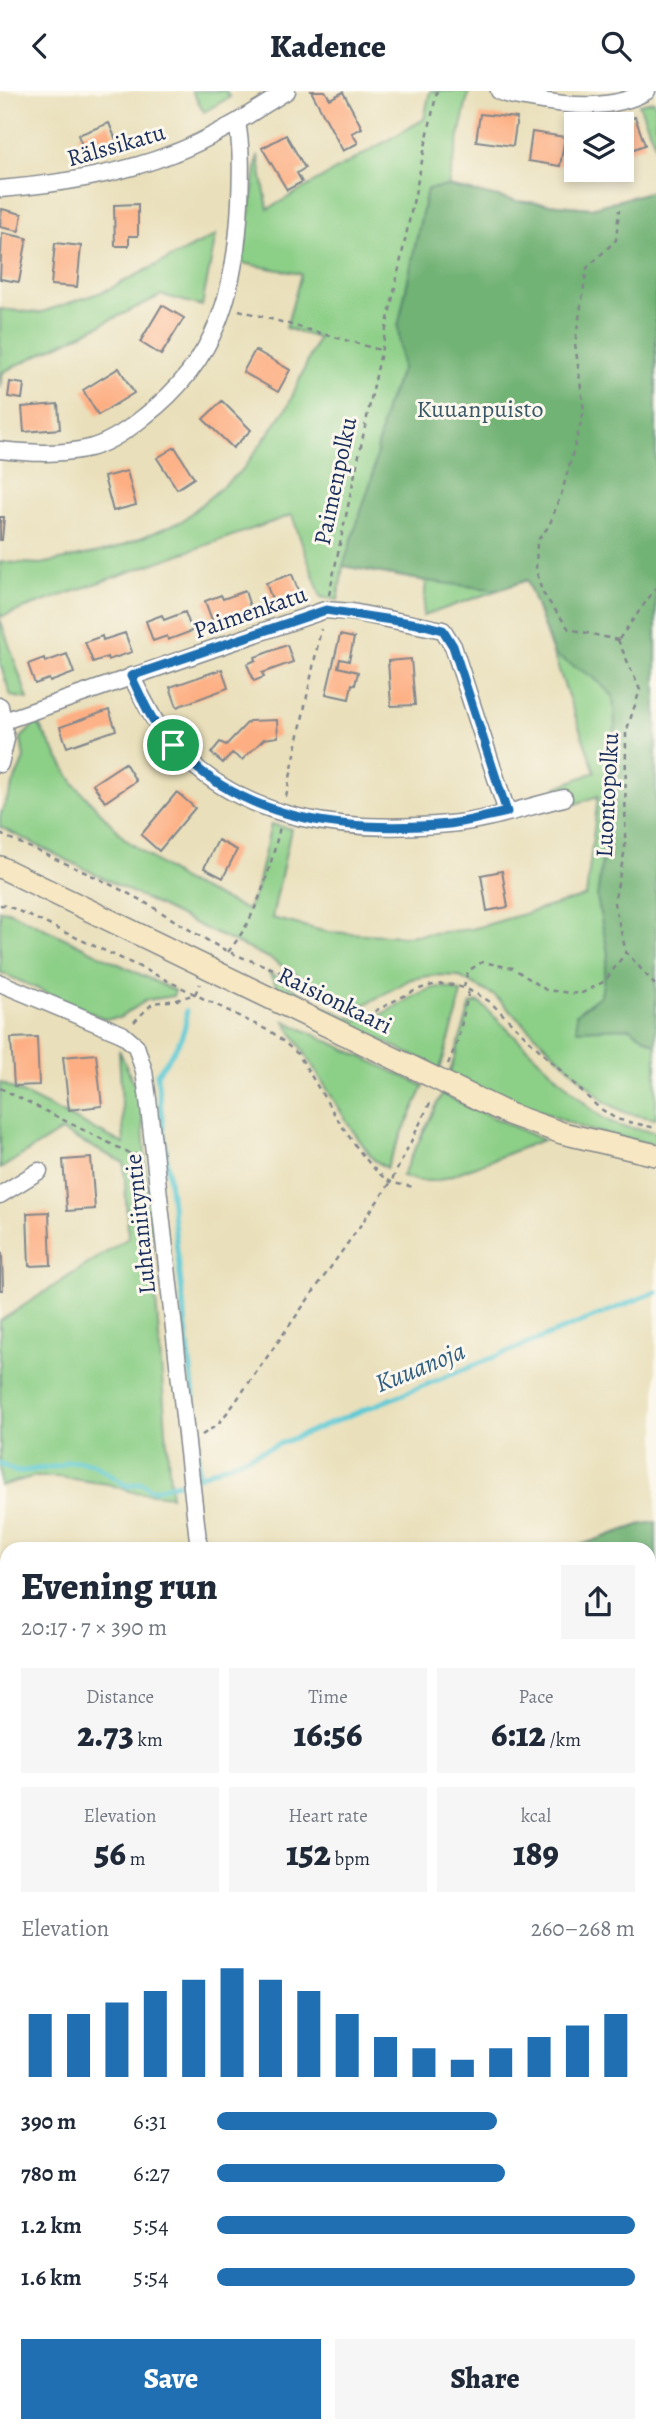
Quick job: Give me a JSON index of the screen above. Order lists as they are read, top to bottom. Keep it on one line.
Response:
{"streets":{"main road":["Raisionkaari"],"street":["Rälssikatu","Paimenkatu","Luhtaniityntie"],"path":["Paimenpolku","Luontopolku"]},"crossings":[["Paimenpolku","Paimenkatu"]],"water":["Kuuanoja"],"parks":["Kuuanpuisto"],"page":{"header":"Kadence","heading":["Evening run","20:17 · 7 × 390 m"],"stats":[["Distance","2.73 km"],["Time","16:56"],["Pace","6:12 /km"],["Elevation","56 m"],["Heart rate","152 bpm"],["kcal","189"]],"chart":["Elevation","260–268 m"],"list":[{"name":"390 m","note":"6:31"},{"name":"780 m","note":"6:27"},{"name":"1.2 km","note":"5:54"},{"name":"1.6 km","note":"5:54"}],"buttons":["Save","Share"]}}
